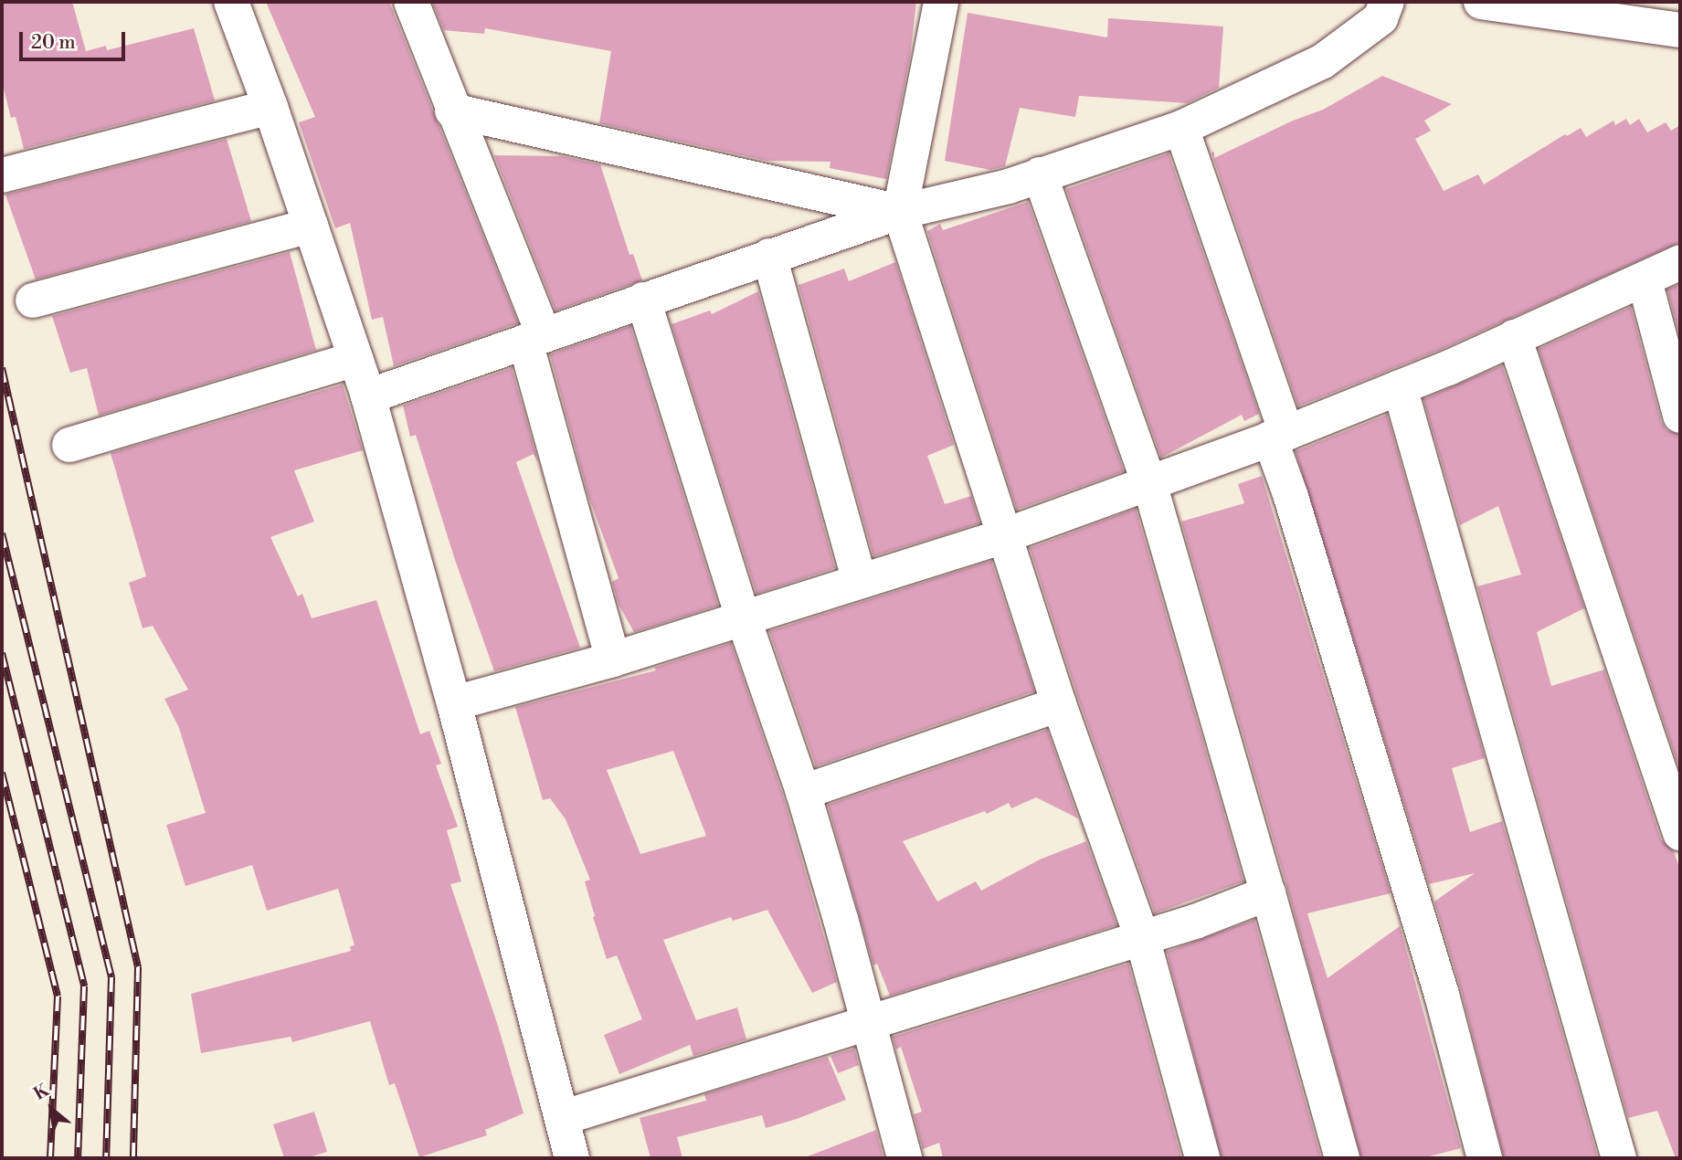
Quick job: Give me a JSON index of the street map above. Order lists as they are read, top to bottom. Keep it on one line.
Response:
{"scale_bar":"20 m","north":"top left"}
